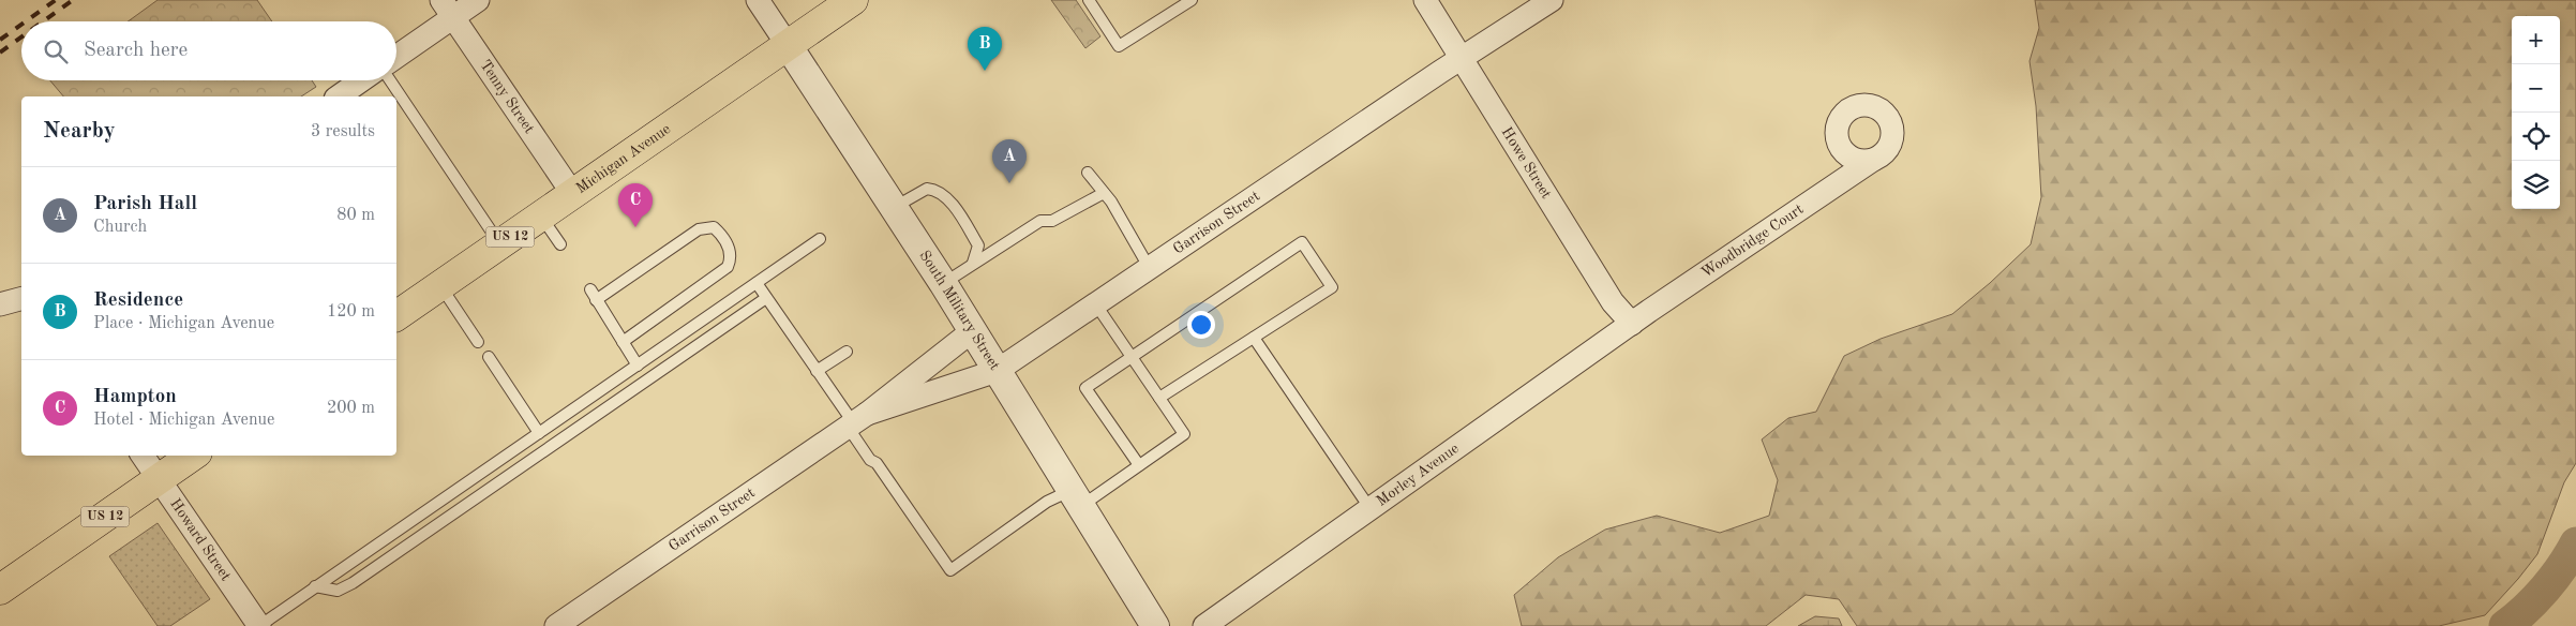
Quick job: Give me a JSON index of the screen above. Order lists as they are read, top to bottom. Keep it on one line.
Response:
{"streets":{"main road":["Michigan Avenue","US 12"],"street":["Tenny Street","Howe Street","Garrison Street","Woodbridge Court","South Military Street","Morley Avenue","Howard Street"]},"crossings":[["Tenny Street","Michigan Avenue"],["Michigan Avenue","South Military Street"],["Howe Street","Garrison Street"],["Howe Street","Woodbridge Court"],["Howe Street","Morley Avenue"],["Garrison Street","South Military Street"],["US 12","Howard Street"],["Woodbridge Court","Morley Avenue"]],"page":{"map_buttons":["+","−"],"search":"Search here","pins":["B","A","C"],"heading":["Nearby","3 results"],"list":[{"mark":"A","name":"Parish Hall","note":"Church","value":"80 m"},{"mark":"B","name":"Residence","note":"Place · Michigan Avenue","value":"120 m"},{"mark":"C","name":"Hampton","note":"Hotel · Michigan Avenue","value":"200 m"}]}}
